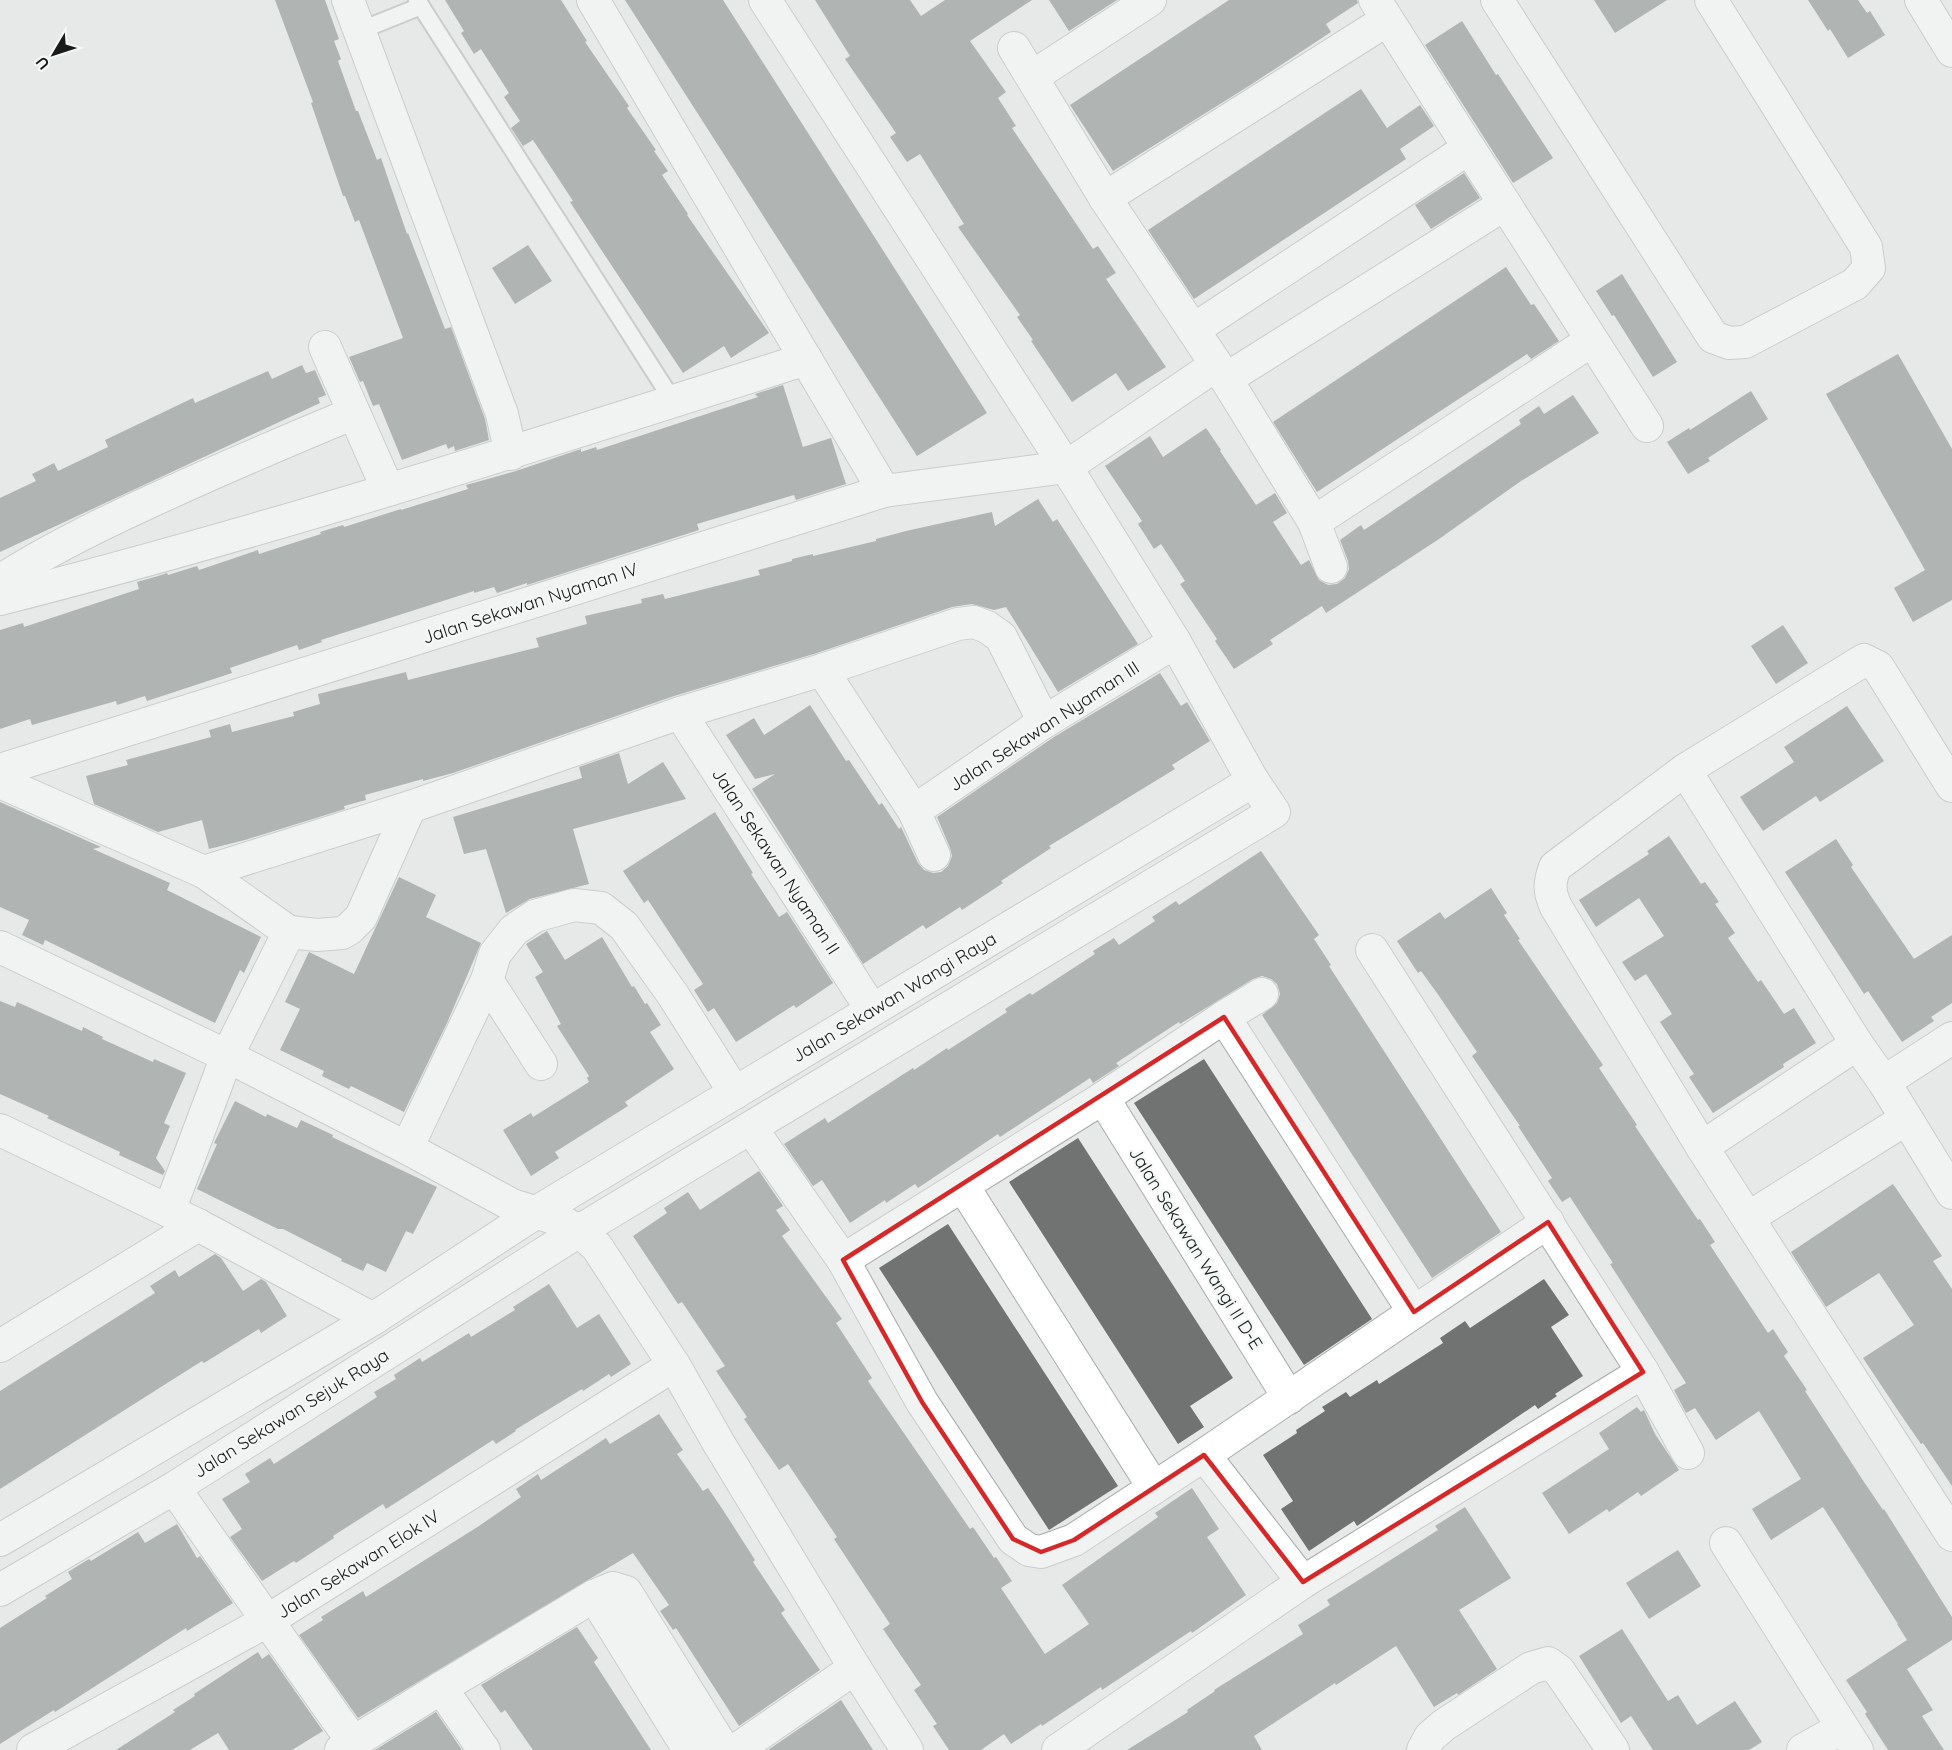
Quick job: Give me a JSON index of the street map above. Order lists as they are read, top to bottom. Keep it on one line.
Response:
{"streets":{"street":["Jalan Sekawan Nyaman IV","Jalan Sekawan Nyaman III","Jalan Sekawan Nyaman II","Jalan Sekawan Wangi Raya","Jalan Sekawan Wangi II D-E","Jalan Sekawan Sejuk Raya","Jalan Sekawan Elok IV"]},"crossings":[["Jalan Sekawan Nyaman II","Jalan Sekawan Wangi Raya"],["Jalan Sekawan Wangi Raya","Jalan Sekawan Sejuk Raya"]],"north":"bottom left"}
